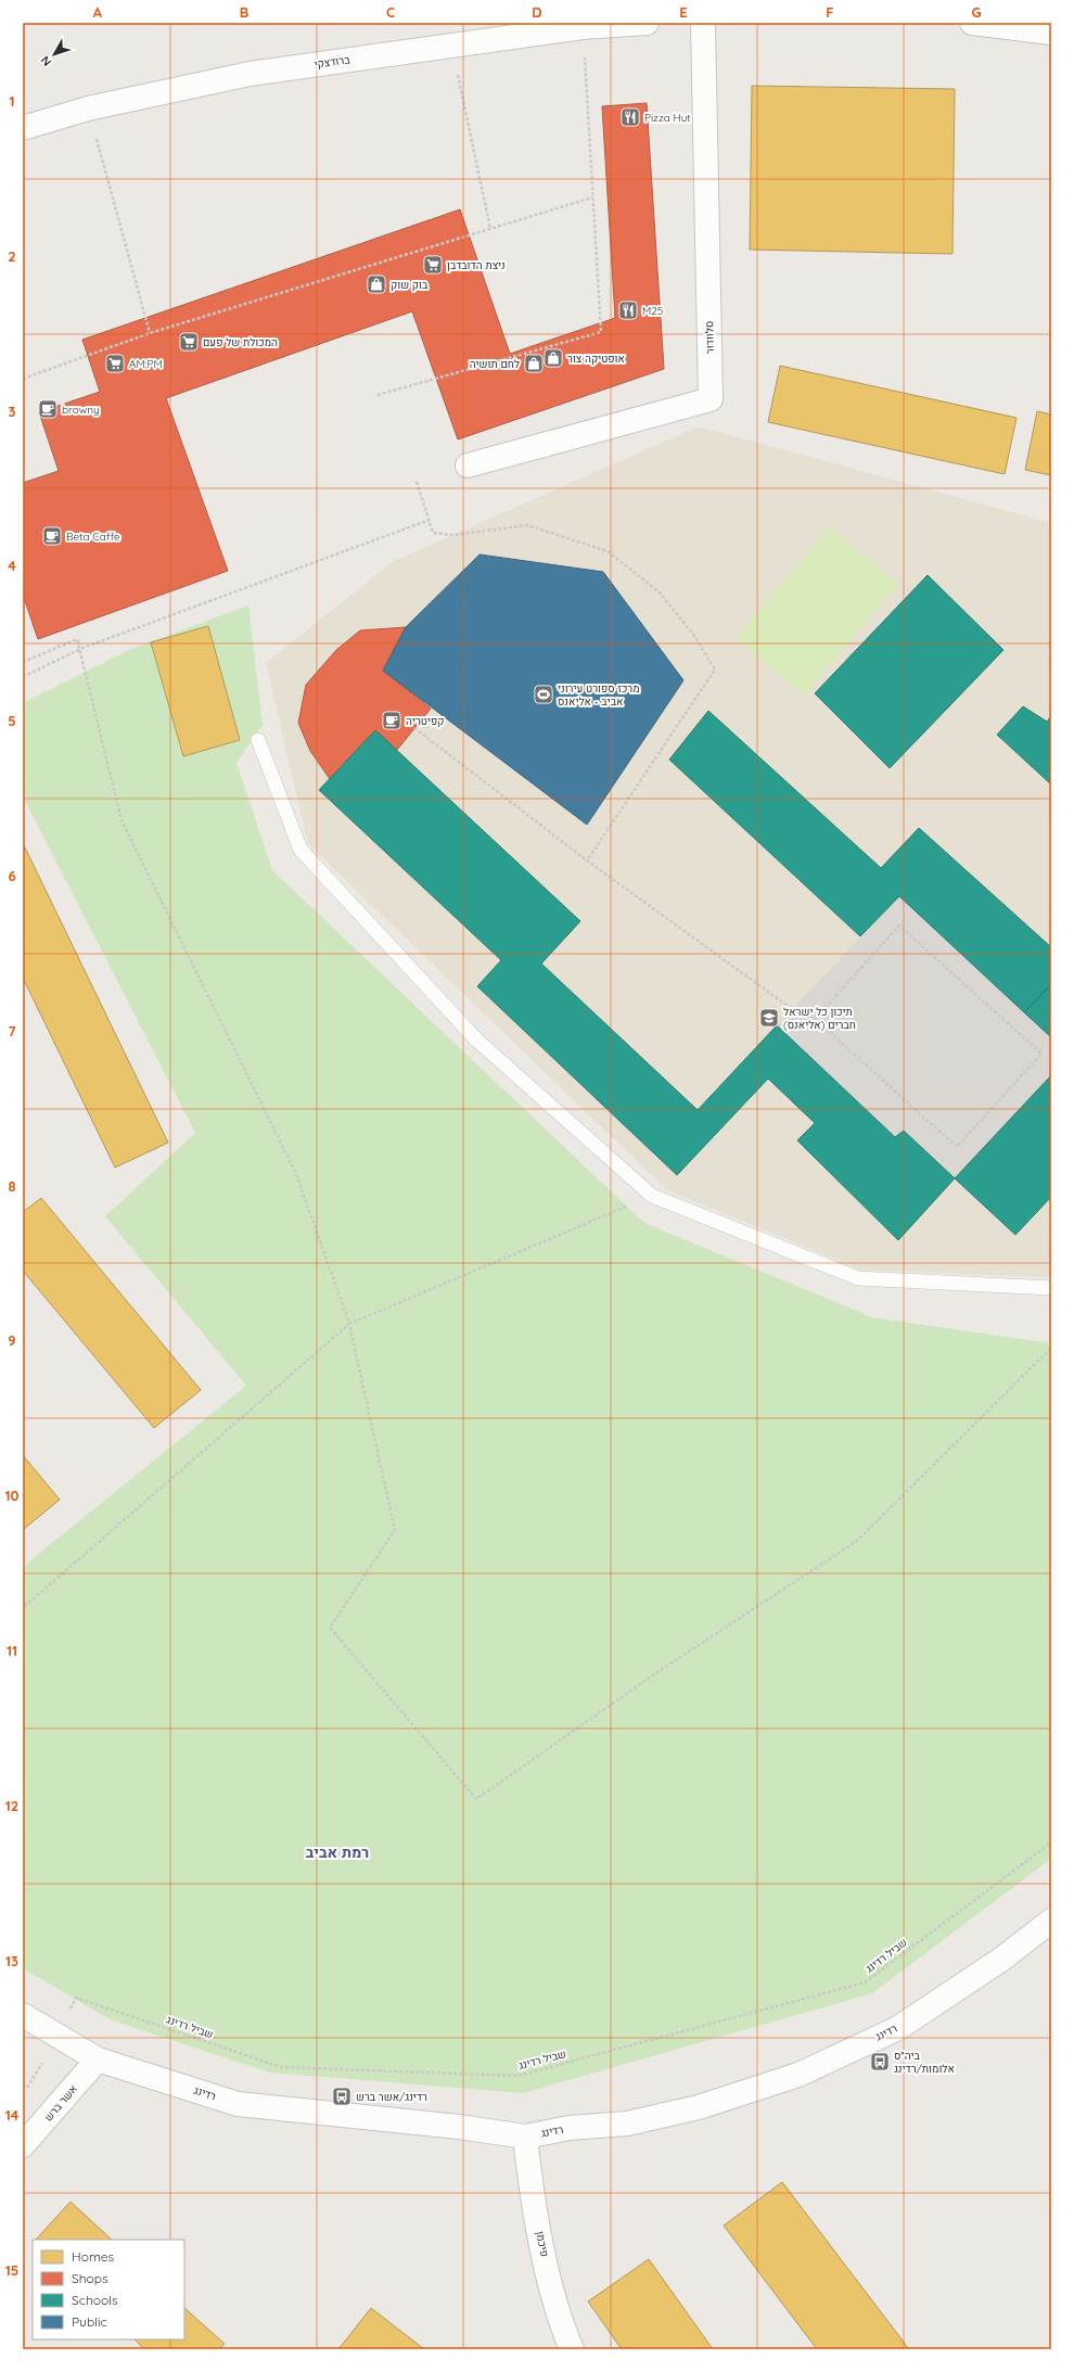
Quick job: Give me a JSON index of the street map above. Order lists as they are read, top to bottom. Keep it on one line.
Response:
{"streets":{"street":["ברודצקי","סלוודור","רדינג","אשר ברש","פיכמן"],"path":["שביל רדינג"]},"crossings":[["שביל רדינג","רדינג"],["רדינג","אשר ברש"],["רדינג","פיכמן"]],"districts":["רמת אביב"],"places":{"restaurant":["Pizza Hut","M25"],"supermarket":["ניצת הדובדבן","המכולת של פעם","AM:PM"],"shop":["בוק שוק","אופטיקה צור","לחם תושיה"],"cafe":["browny","Beta Caffe","קפיטריה"],"sports":["מרכז ספורט עירוני אביב - אליאנס"],"school or university":["תיכון כל ישראל חברים (אליאנס)"],"bus stop":["ביה״ס אלומות/רדינג","רדינג/אשר ברש"]},"legend":["Homes","Shops","Schools","Public"],"north":"bottom left","grid":{"columns":["A","B","C","D","E","F","G"],"rows":["1","2","3","4","5","6","7","8","9","10","11","12","13","14","15"]}}
